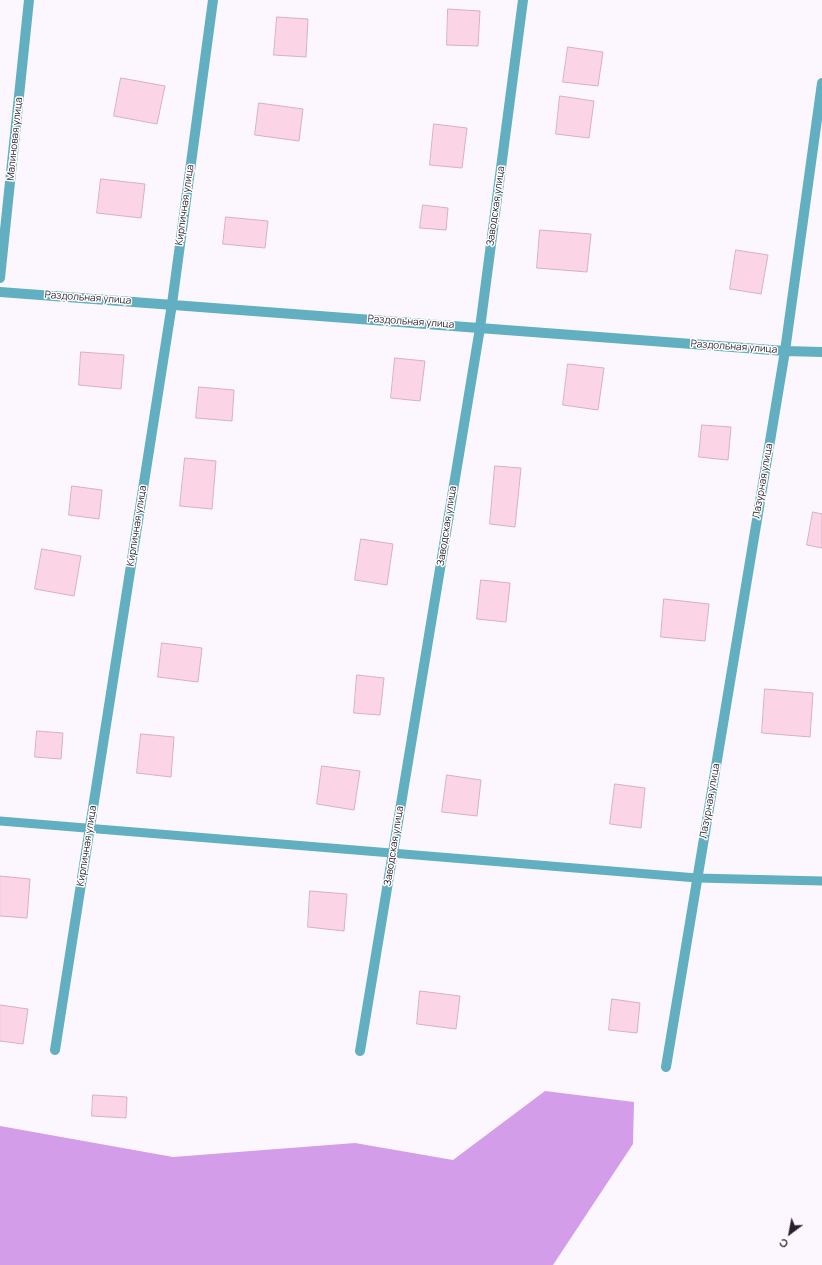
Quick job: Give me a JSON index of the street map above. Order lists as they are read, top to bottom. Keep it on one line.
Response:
{"streets":{"street":["Малиновая улица","Кирпичная улица","Заводская улица","Раздольная улица","Лазурная улица"]},"crossings":[["Кирпичная улица","Раздольная улица"],["Заводская улица","Раздольная улица"],["Раздольная улица","Лазурная улица"]],"north":"bottom left"}
